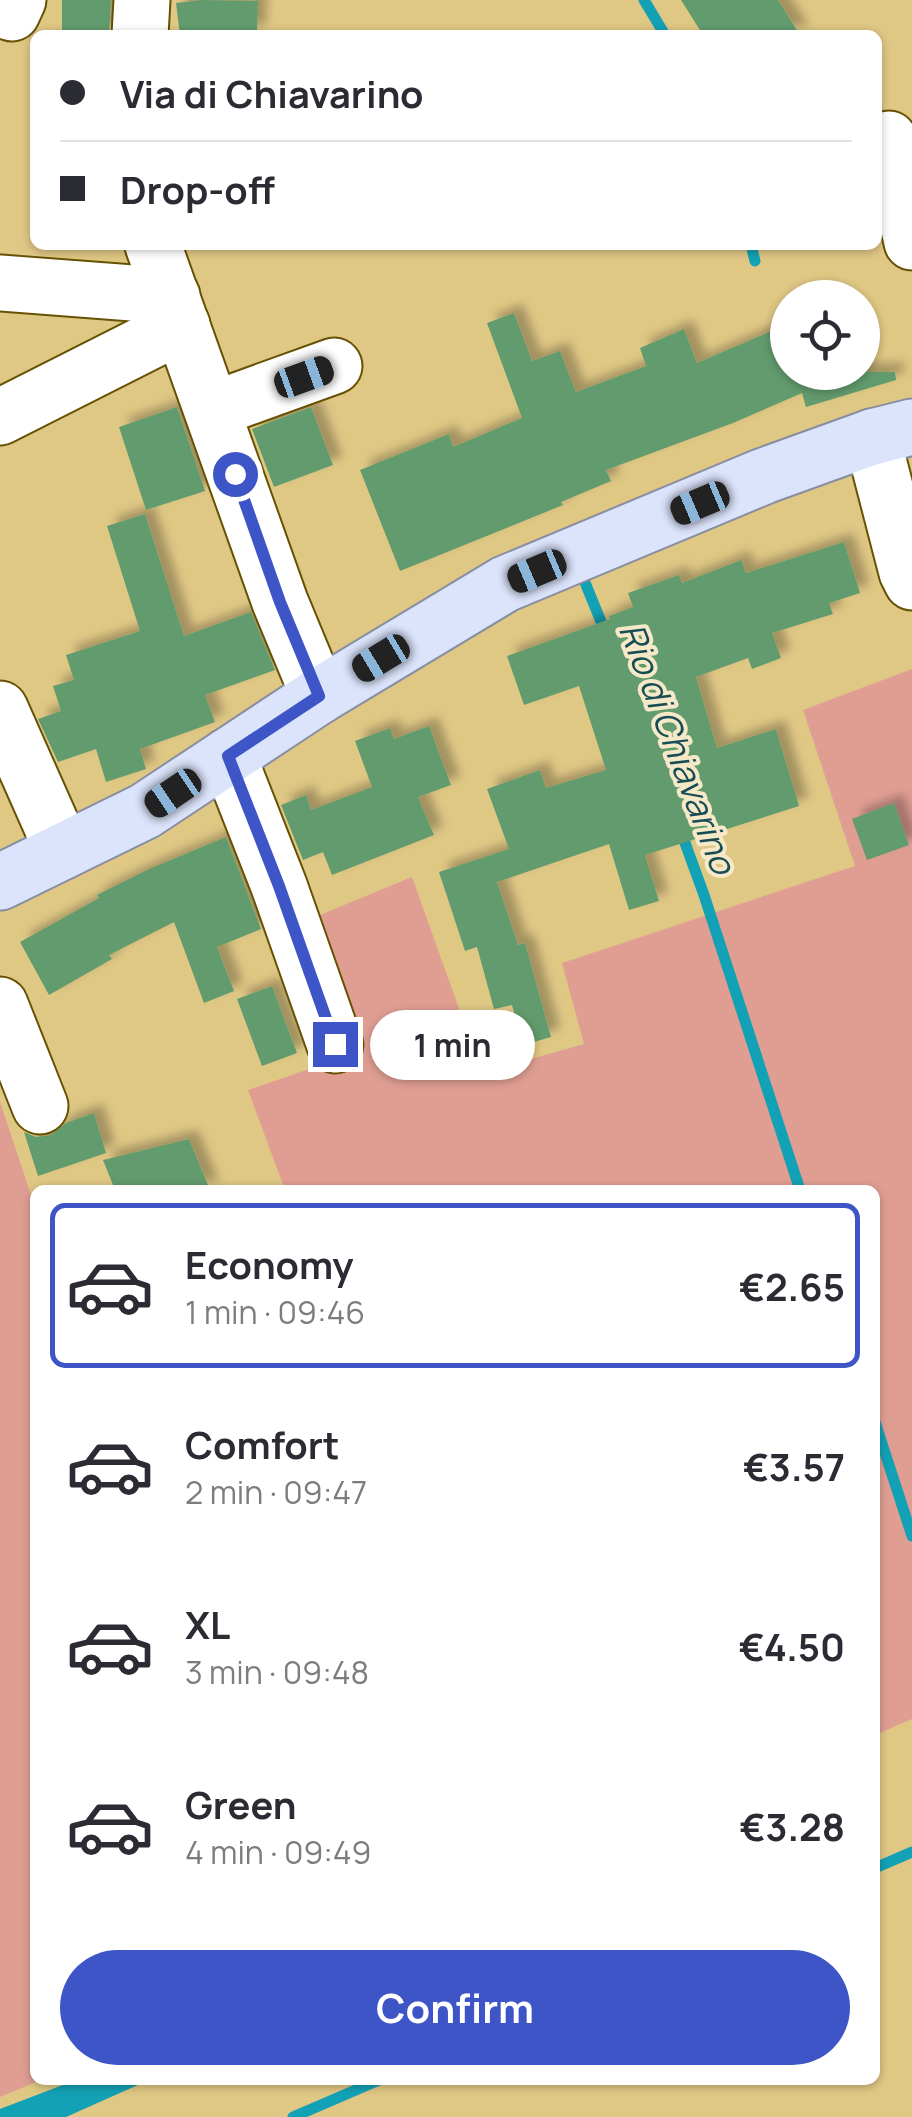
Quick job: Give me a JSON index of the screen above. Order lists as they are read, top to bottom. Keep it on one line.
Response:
{"water":["Rio di Chiavarino"],"page":{"banner":["Via di Chiavarino","Drop-off"],"bubble":"1 min","list":[{"name":"Economy","note":"1 min · 09:46","value":"€2.65"},{"name":"Comfort","note":"2 min · 09:47","value":"€3.57"},{"name":"XL","note":"3 min · 09:48","value":"€4.50"},{"name":"Green","note":"4 min · 09:49","value":"€3.28"}],"buttons":"Confirm"}}
